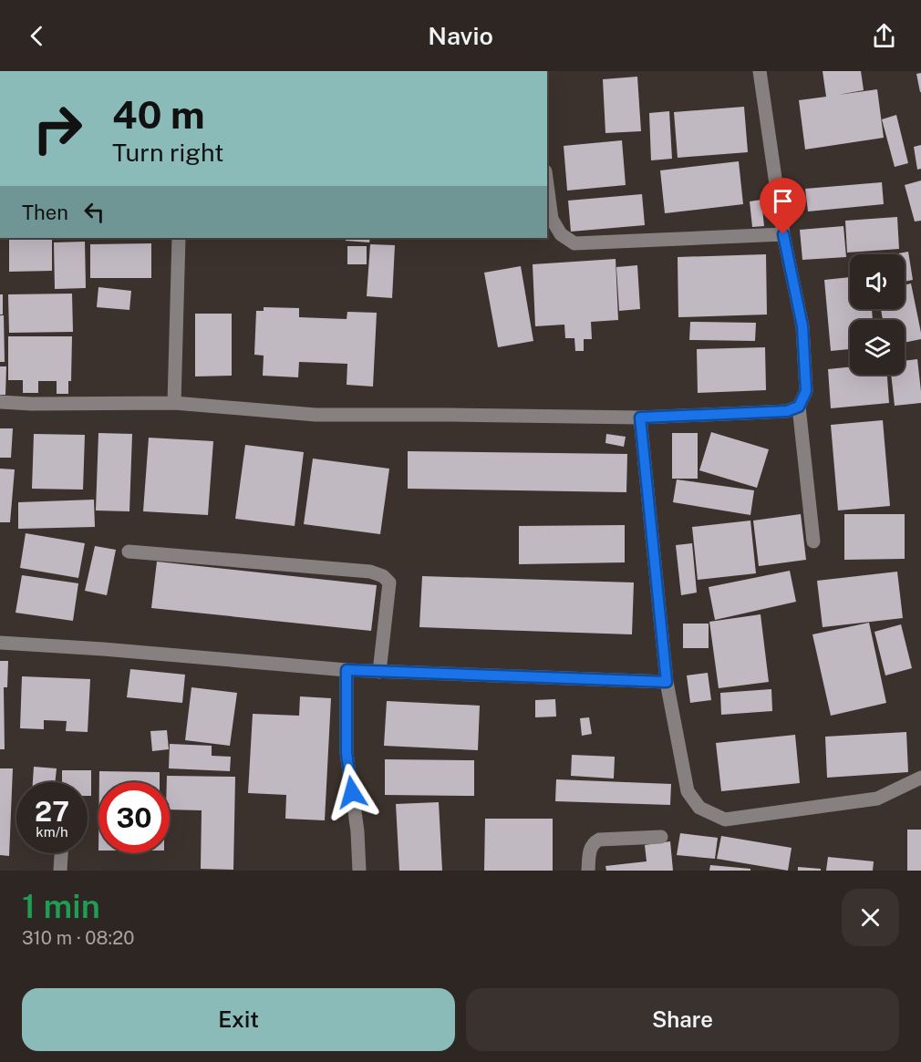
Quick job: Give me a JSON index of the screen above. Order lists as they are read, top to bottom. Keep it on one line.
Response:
{"page":{"header":"Navio","turn":["40 m","Turn right"],"then":"Then","speed":"27 km/h","limit":"30","heading":["1 min","310 m · 08:20"],"buttons":["Exit","Share"]}}
